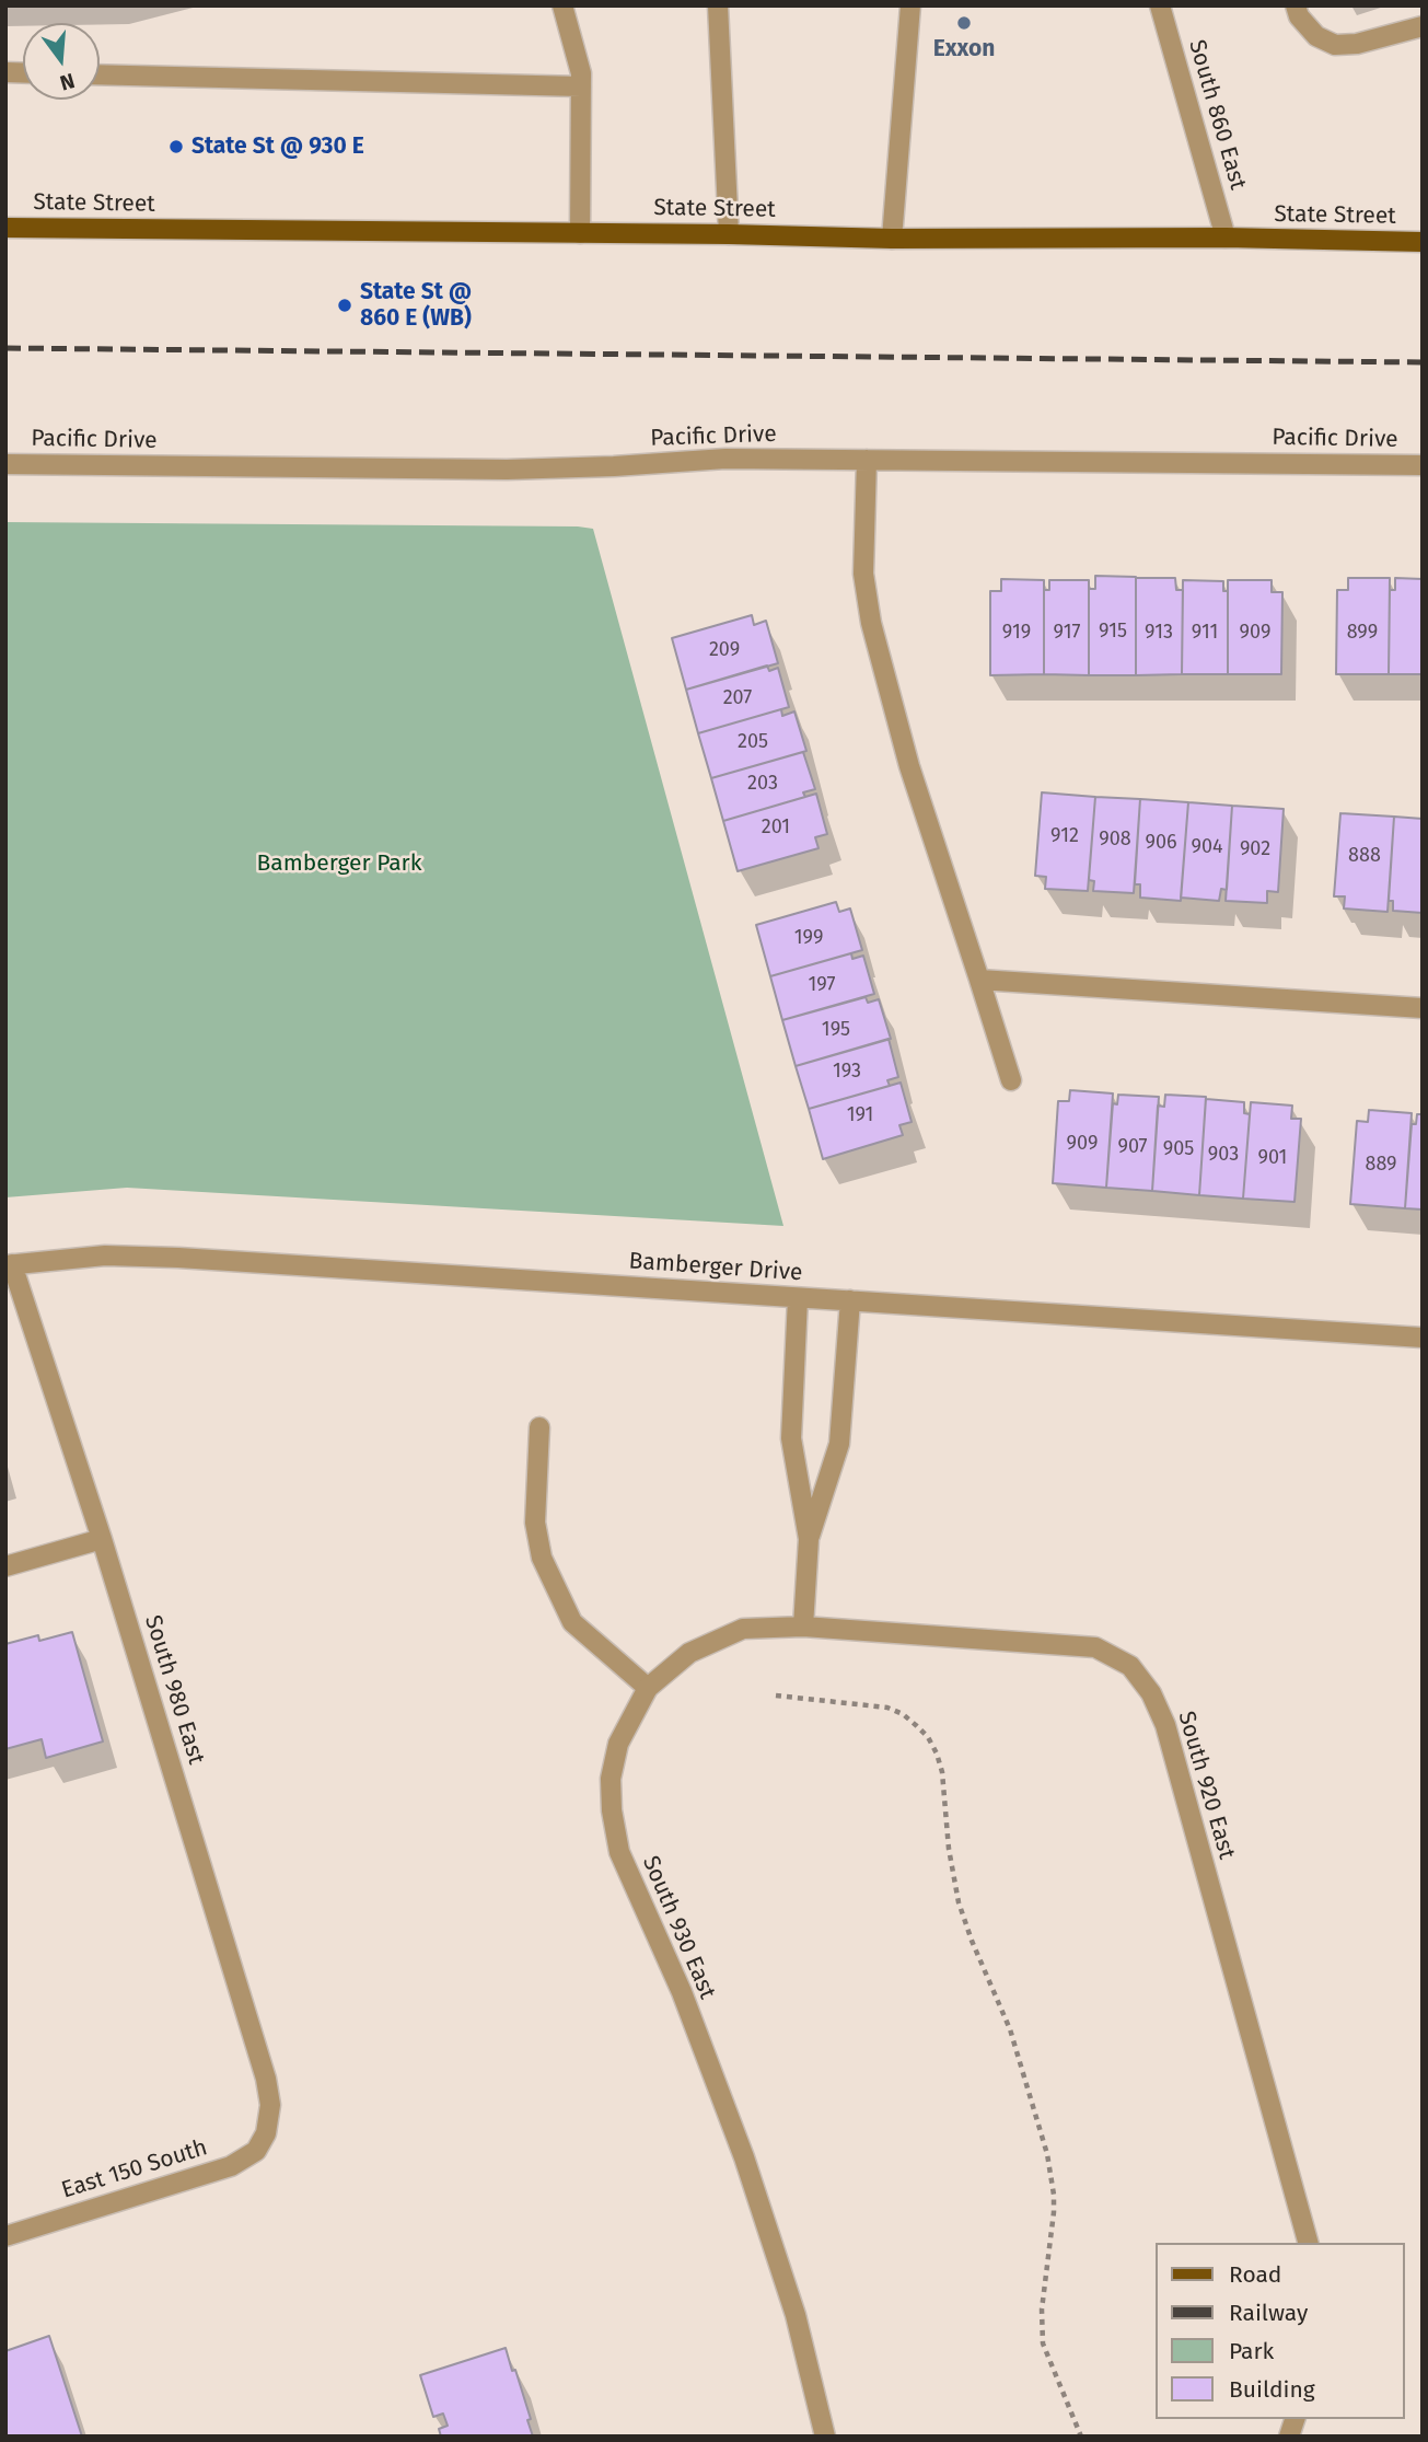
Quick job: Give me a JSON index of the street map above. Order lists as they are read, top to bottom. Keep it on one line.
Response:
{"streets":{"main road":["State Street"],"street":["South 860 East","Pacific Drive","Bamberger Drive","South 980 East","South 920 East","South 930 East","East 150 South"]},"crossings":[["South 860 East","State Street"],["Bamberger Drive","South 980 East"],["South 980 East","East 150 South"],["South 920 East","South 930 East"]],"parks":["Bamberger Park"],"places":["Exxon","State St @ 930 E","State St @ 860 E (WB)"],"house_numbers":["915","919","917","913","911","909","899","209","207","205","203","201","912","908","906","904","902","888","199","197","195","193","191","909","907","905","903","901","889"],"legend":["Road","Railway","Park","Building"],"north":"bottom"}
